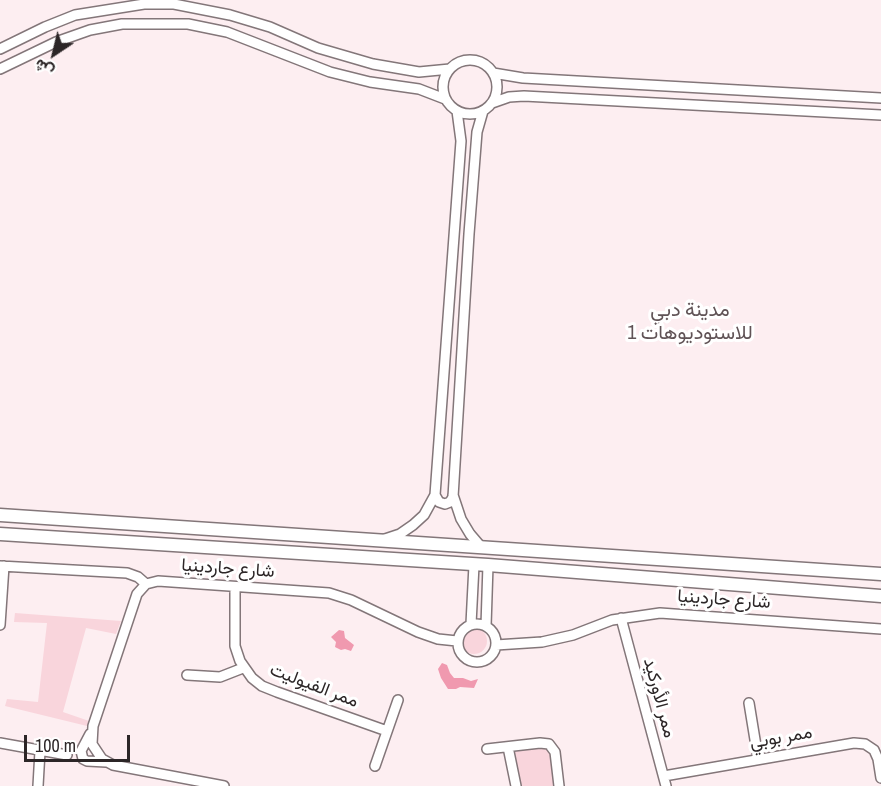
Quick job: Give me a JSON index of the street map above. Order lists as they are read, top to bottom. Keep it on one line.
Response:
{"streets":{"street":["شارع جاردينيا","ممر الفيوليت","ممر الأوركيد","ممر بوبي"]},"crossings":[["شارع جاردينيا","ممر الفيوليت"],["شارع جاردينيا","ممر الأوركيد"],["ممر الأوركيد","ممر بوبي"]],"districts":["مدينة دبي للاستوديوهات 1"],"scale_bar":"100 m","north":"bottom left"}
